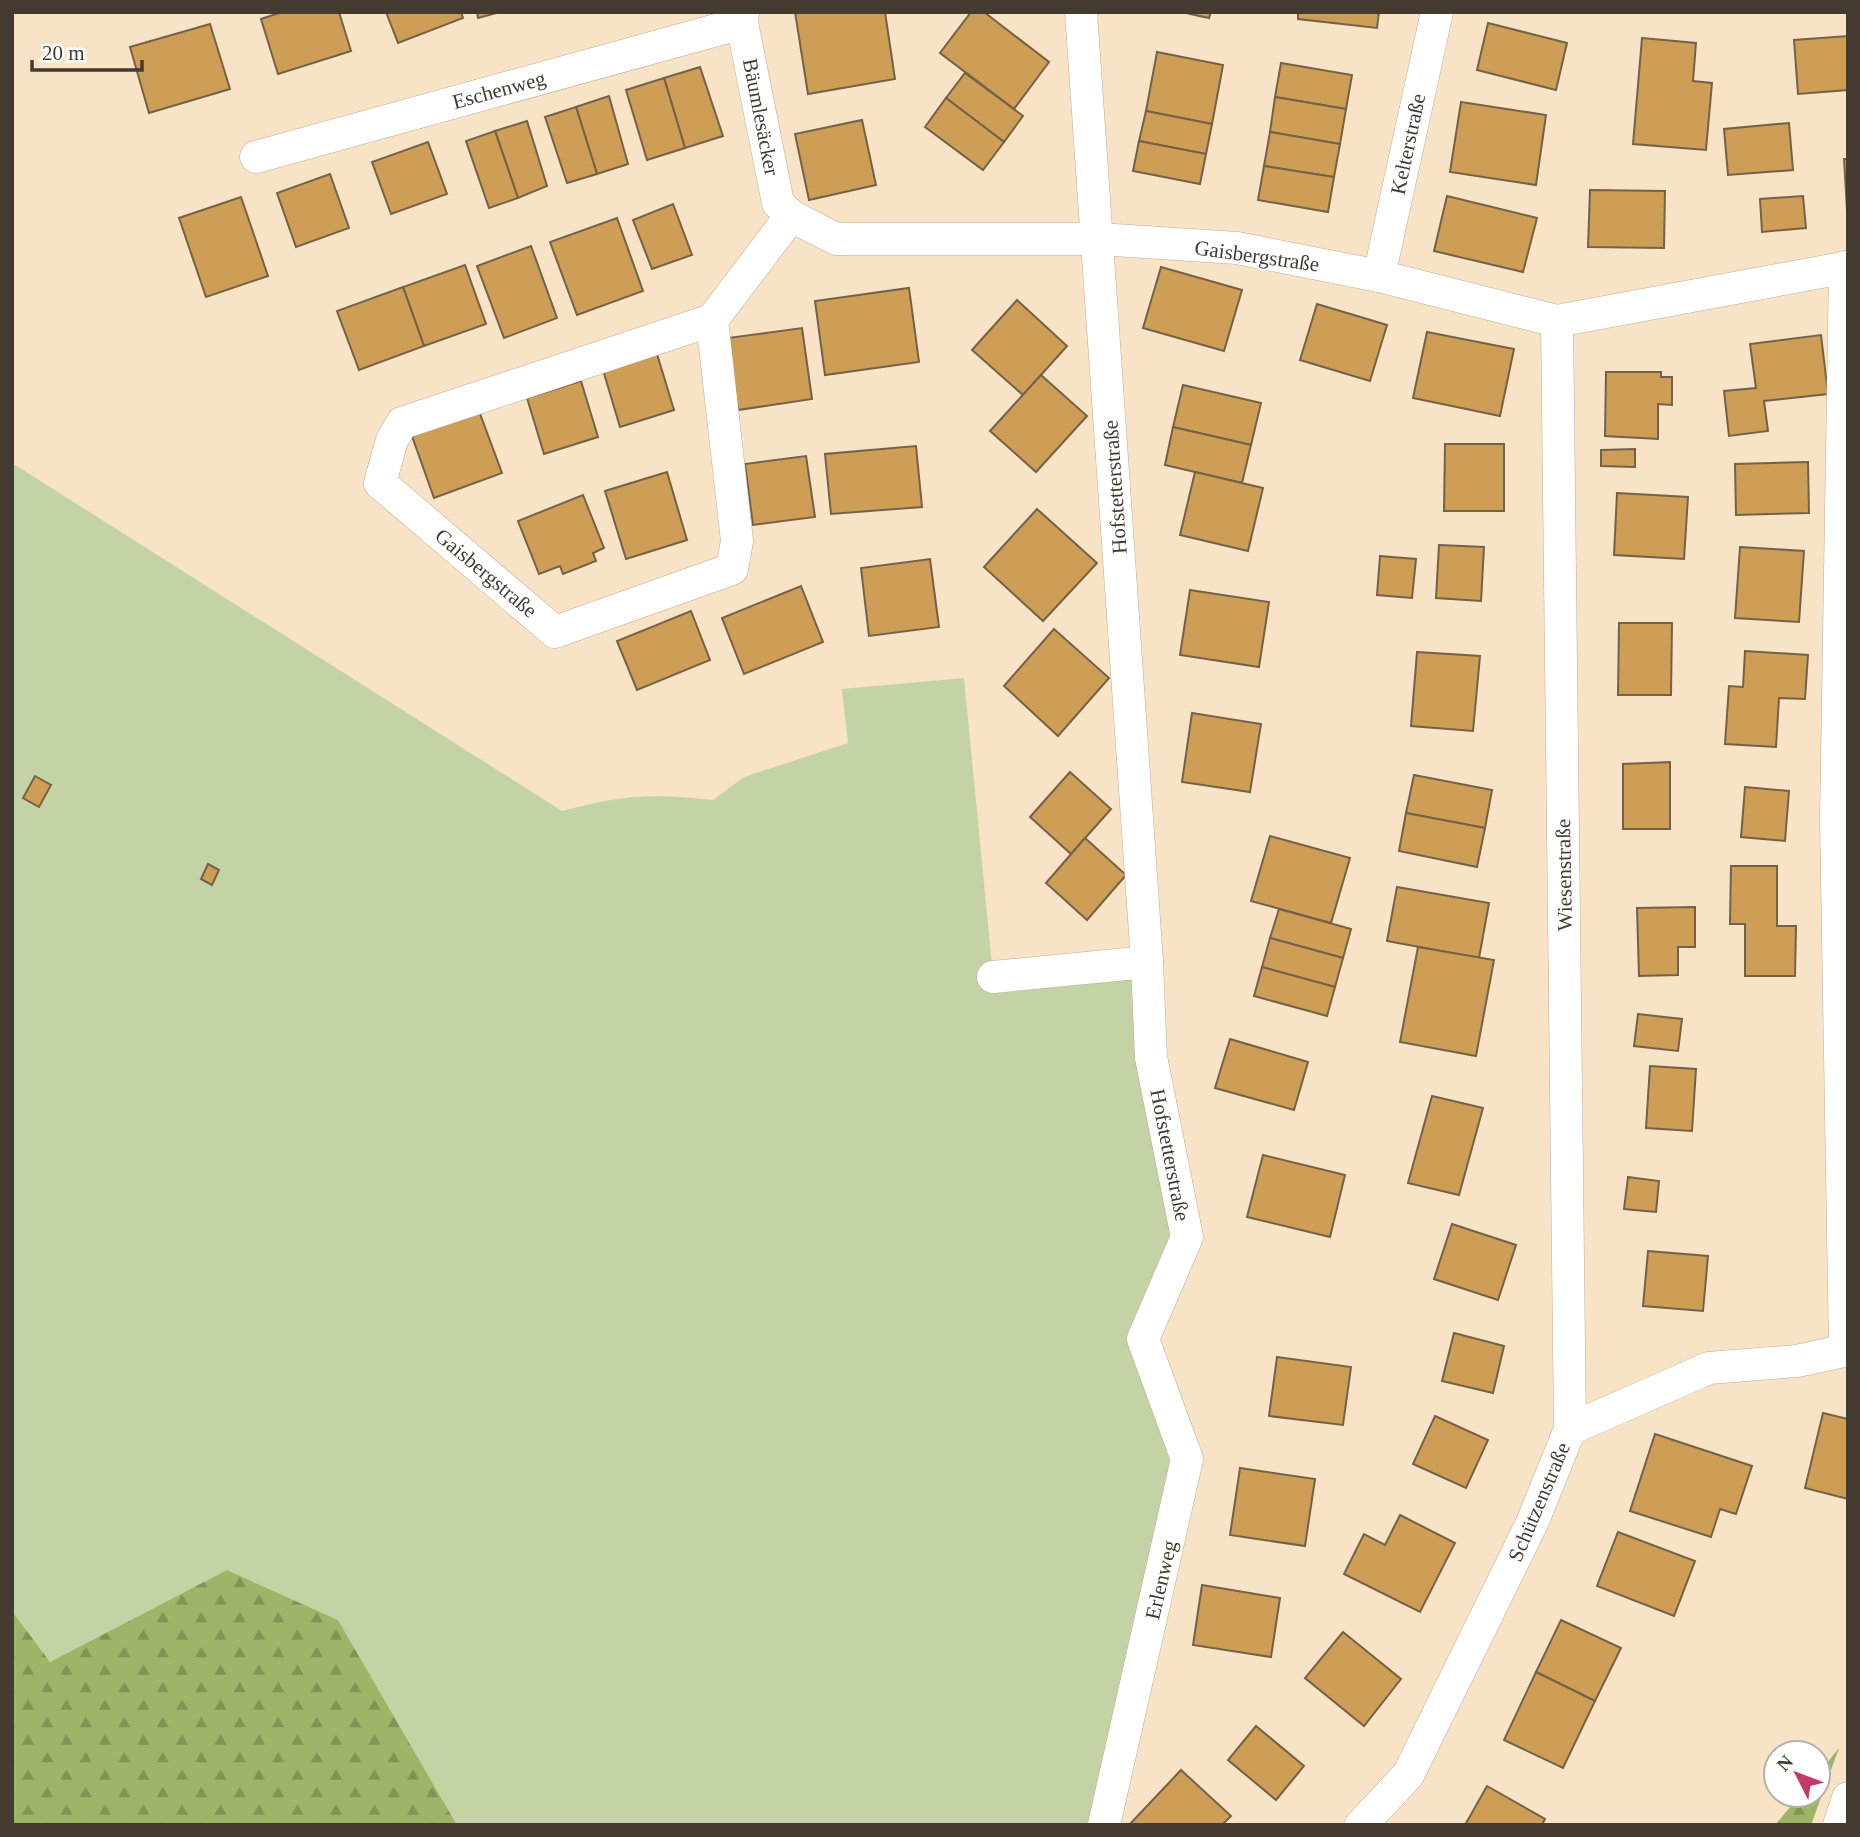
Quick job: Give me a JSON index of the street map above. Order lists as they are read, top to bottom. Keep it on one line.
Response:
{"streets":{"street":["Eschenweg","Bäumlesäcker","Kelterstraße","Gaisbergstraße","Hofstetterstraße","Wiesenstraße","Schützenstraße","Erlenweg"]},"crossings":[["Eschenweg","Bäumlesäcker"],["Bäumlesäcker","Gaisbergstraße"],["Kelterstraße","Gaisbergstraße"],["Gaisbergstraße","Hofstetterstraße"],["Gaisbergstraße","Wiesenstraße"],["Hofstetterstraße","Erlenweg"],["Wiesenstraße","Schützenstraße"]],"scale_bar":"20 m","north":"top left"}
